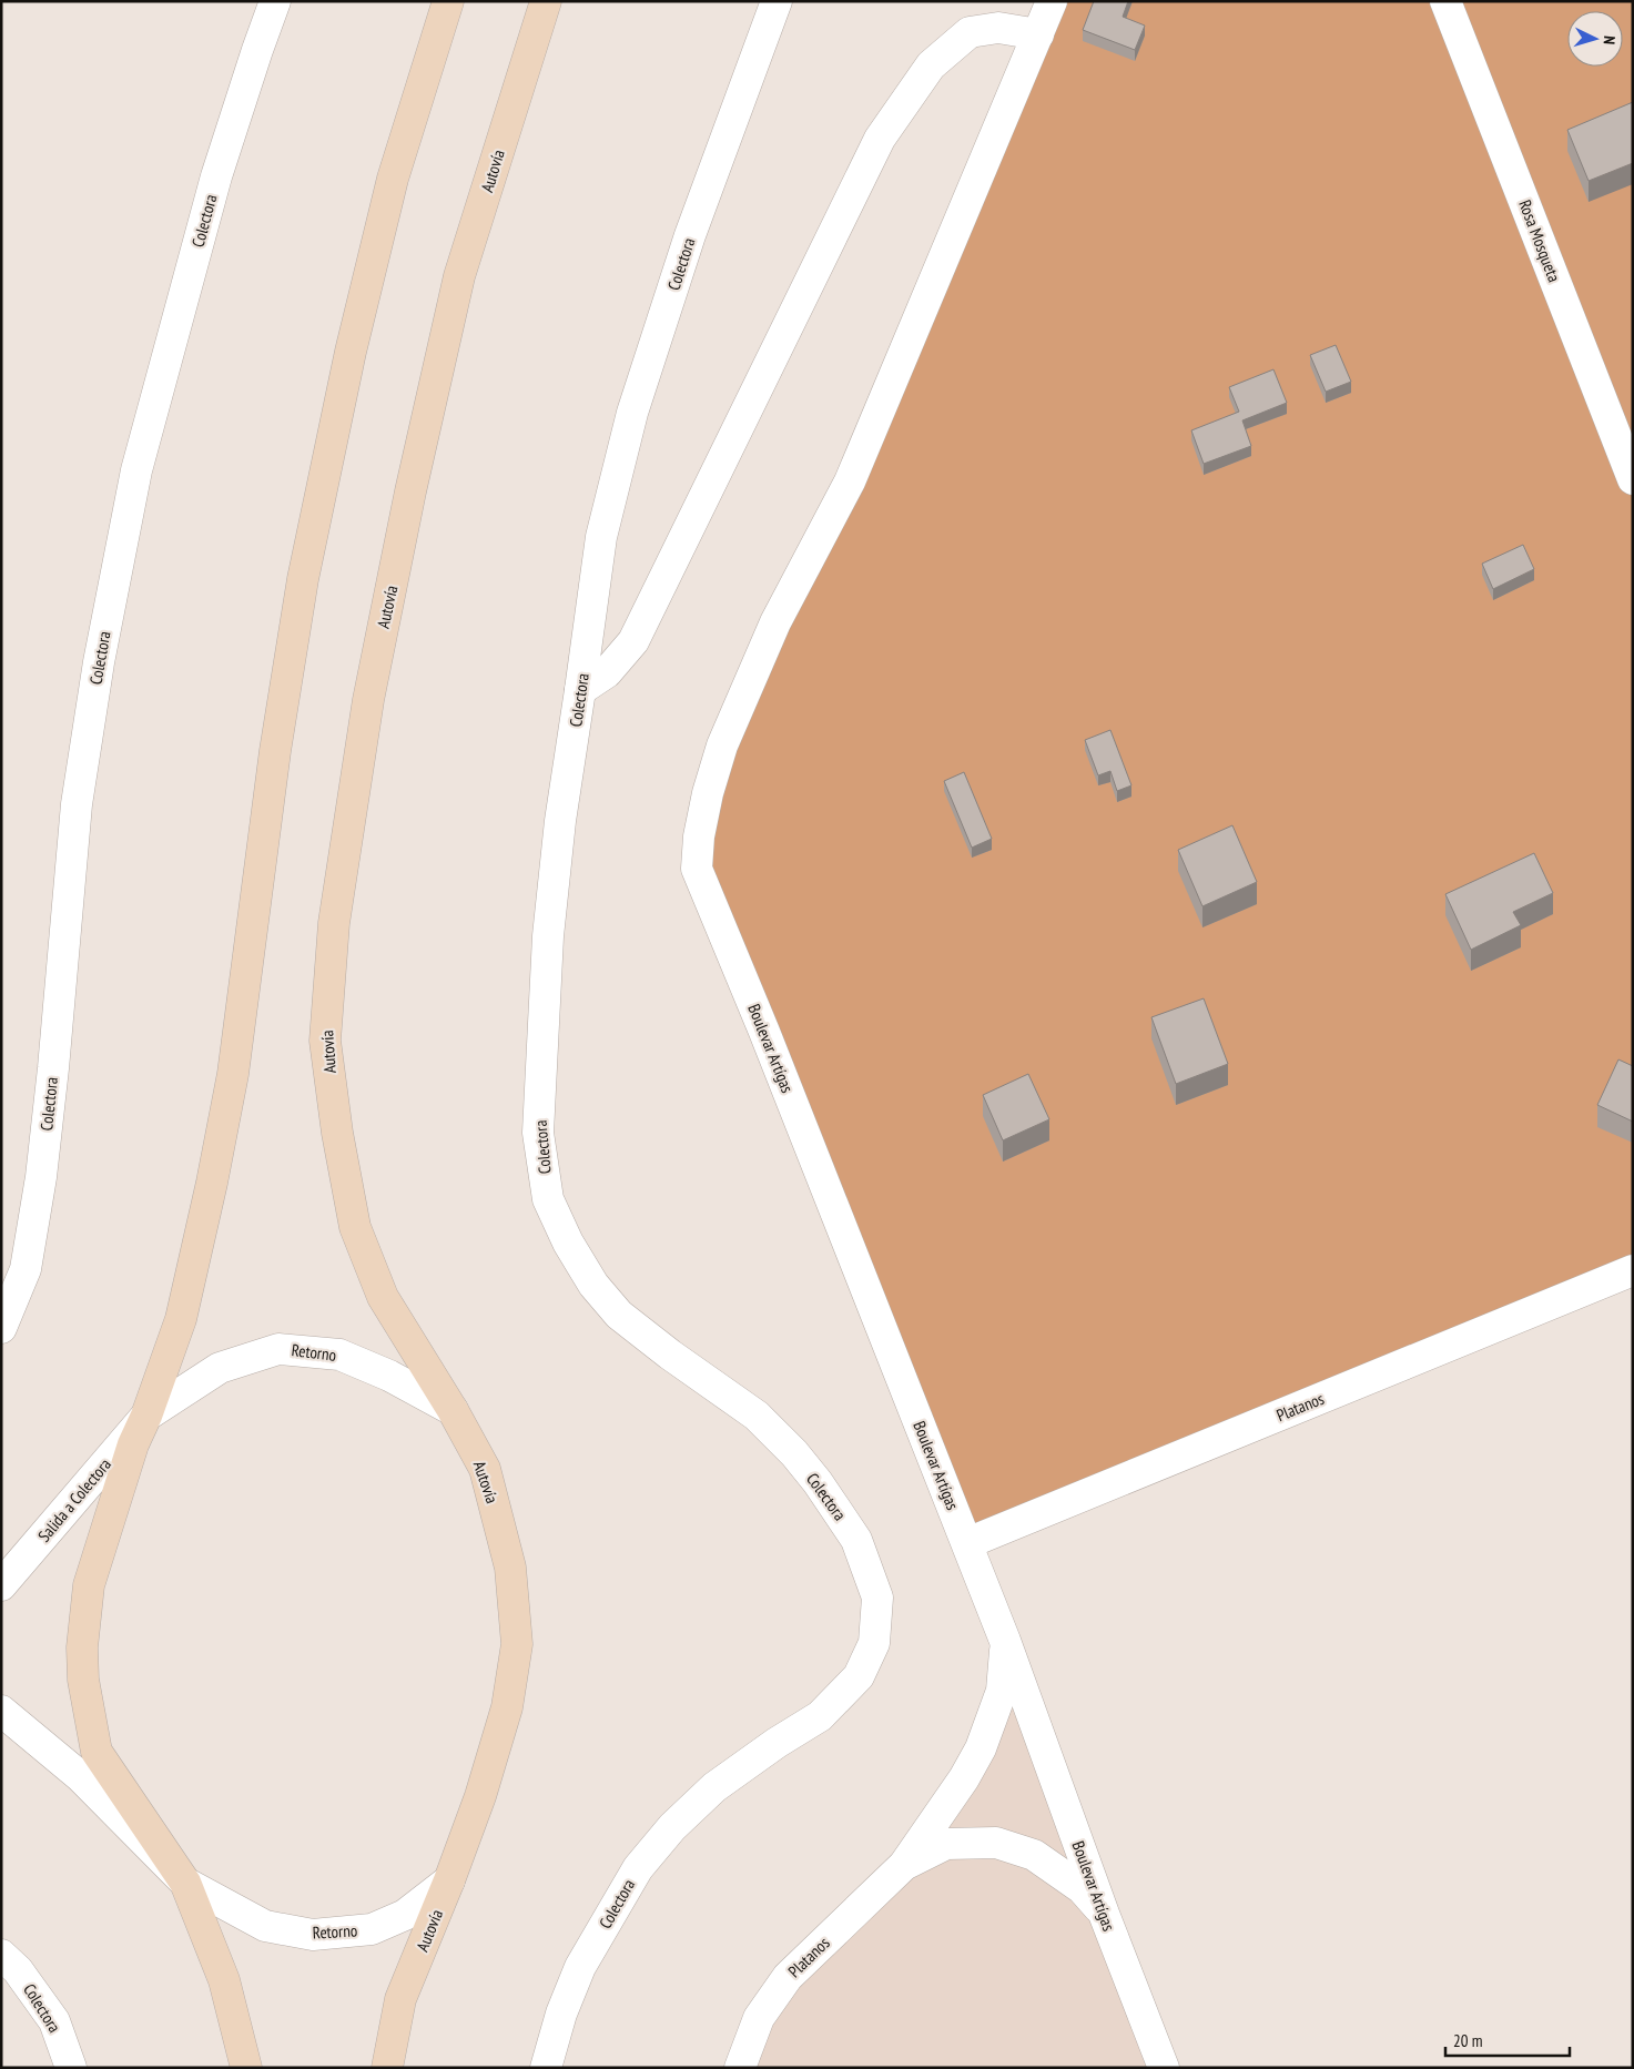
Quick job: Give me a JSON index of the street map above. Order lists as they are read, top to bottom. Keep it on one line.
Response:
{"streets":{"street":["Autovía","Colectora","Rosa Mosqueta","Boulevar Artígas","Retorno","Platanos","Salida a Colectora"]},"crossings":[["Autovía","Retorno"],["Boulevar Artígas","Platanos"],["Retorno","Salida a Colectora"]],"scale_bar":"20 m","north":"right"}
